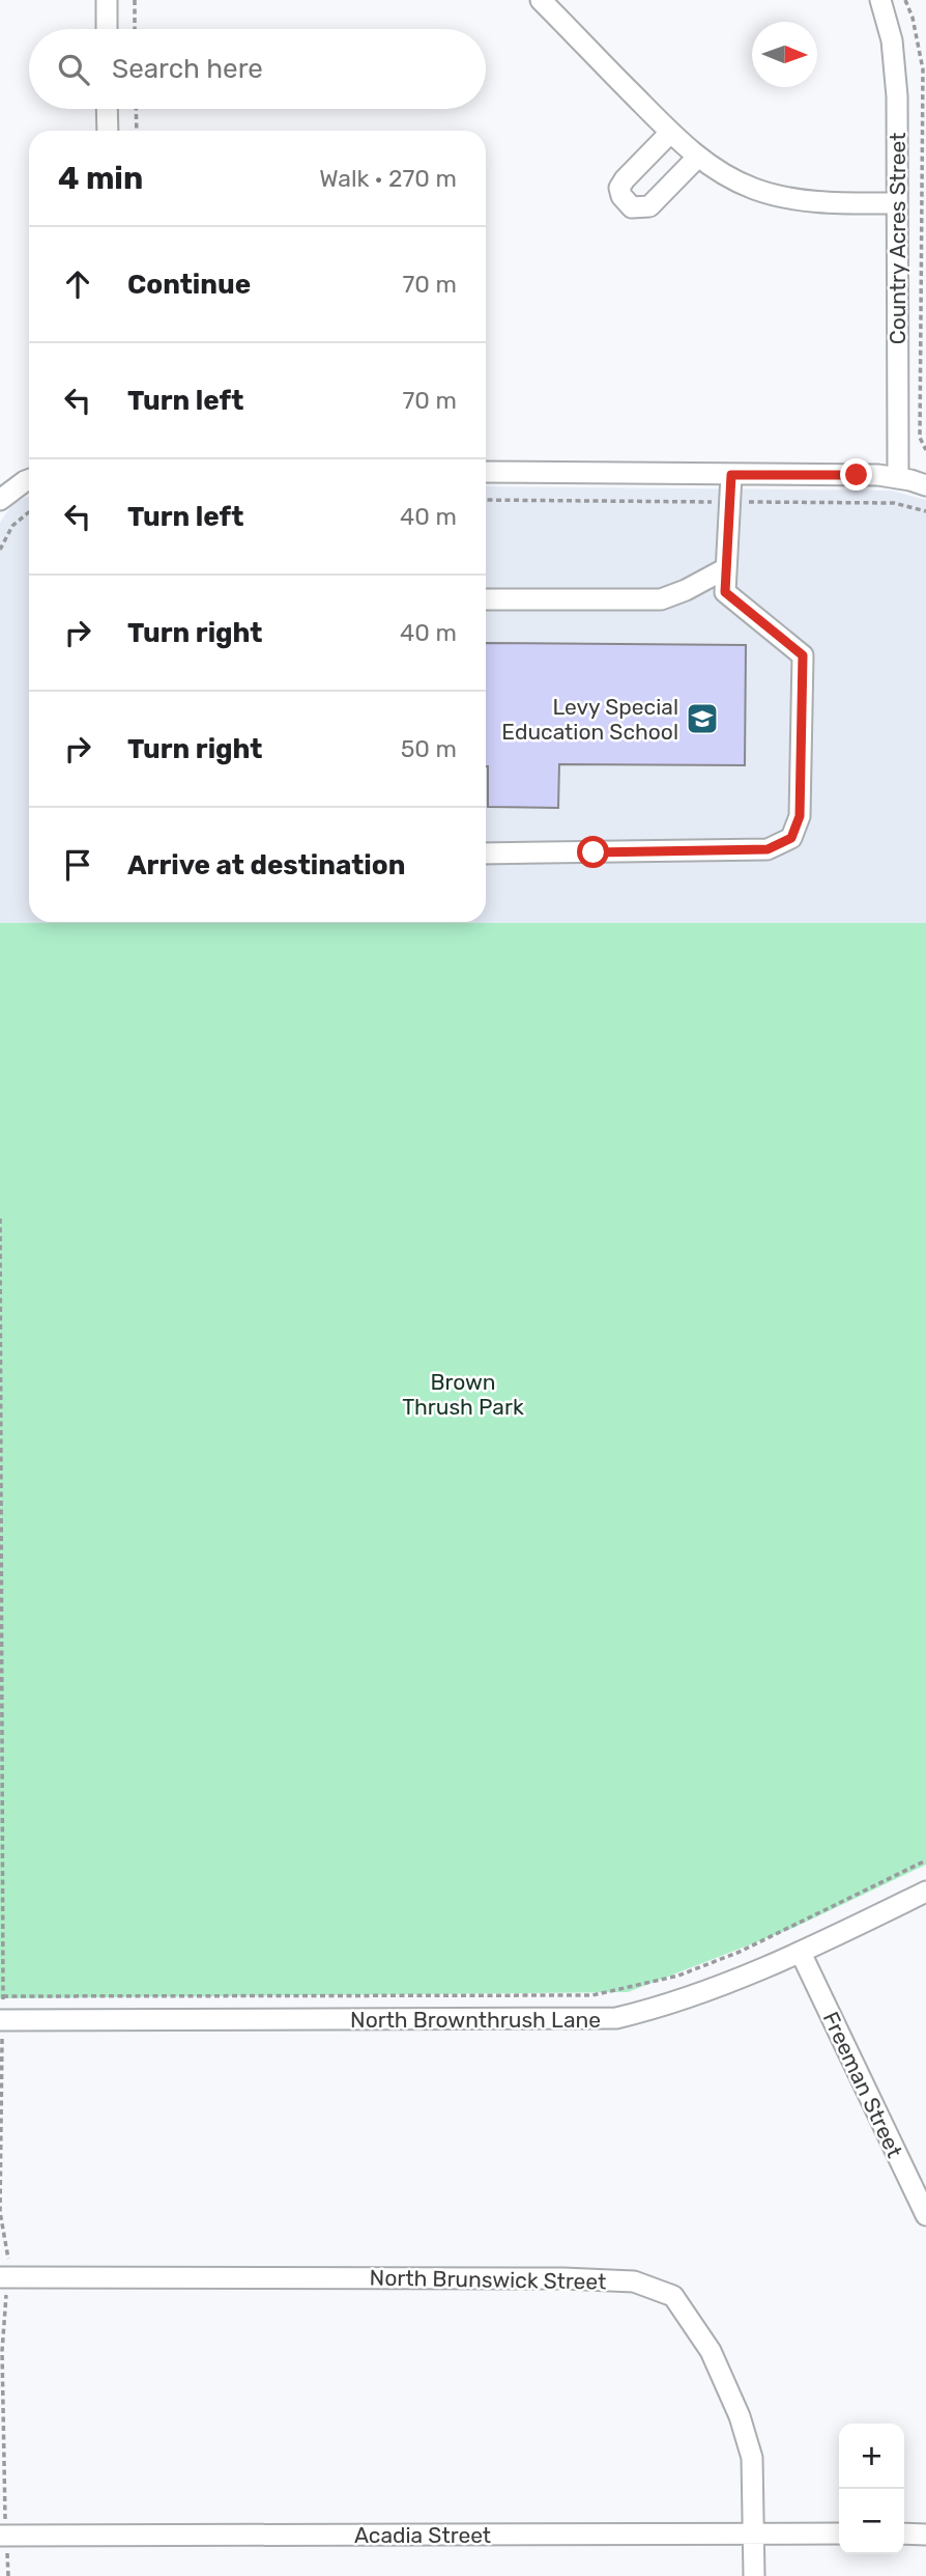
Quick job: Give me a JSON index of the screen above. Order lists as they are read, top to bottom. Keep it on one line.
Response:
{"streets":{"street":["Country Acres Street","North Brownthrush Lane","Freeman Street","North Brunswick Street","Acadia Street"]},"crossings":[["North Brownthrush Lane","Freeman Street"],["North Brunswick Street","Acadia Street"]],"parks":["Brown Thrush Park"],"places":{"school or university":["Levy Special Education School"]},"north":"right","page":{"search":"Search here","heading":["4 min","Walk · 270 m"],"list":[["Continue","70 m"],["Turn left","70 m"],["Turn left","40 m"],["Turn right","40 m"],["Turn right","50 m"],"Arrive at destination"],"map_buttons":["+","−"]}}
